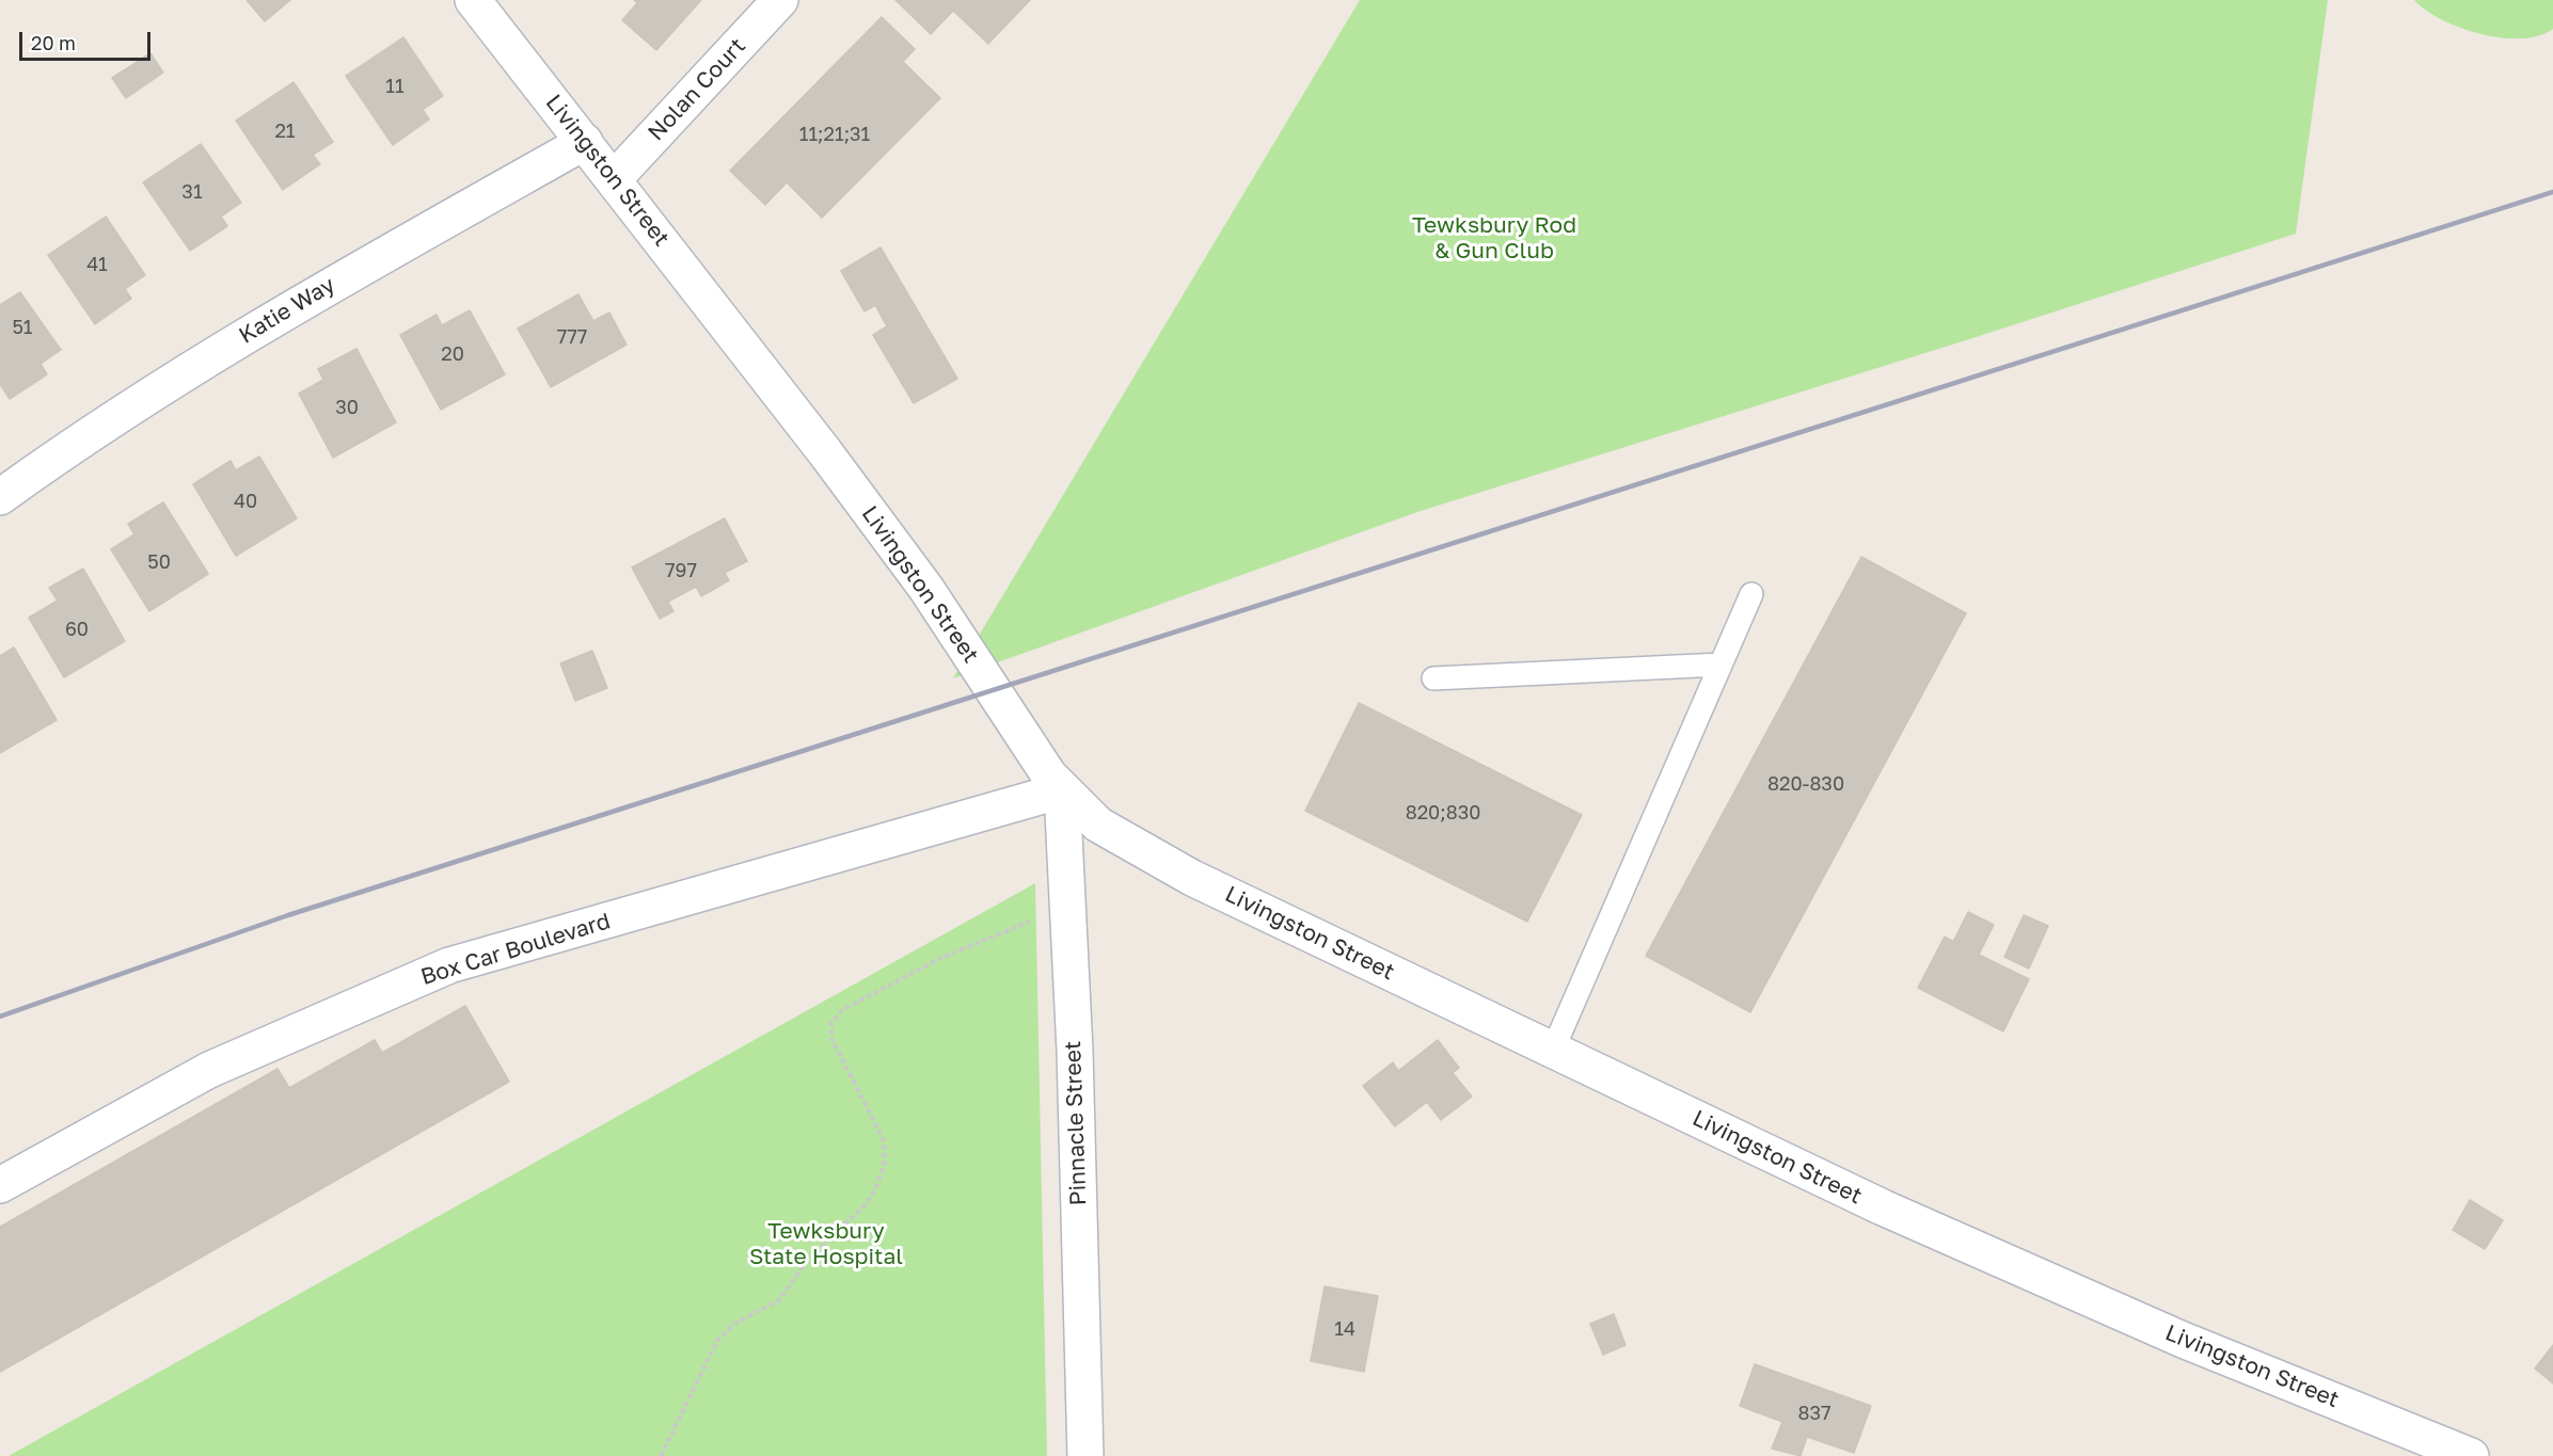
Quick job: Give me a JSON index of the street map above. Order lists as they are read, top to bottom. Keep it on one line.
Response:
{"streets":{"street":["Nolan Court","Livingston Street","Katie Way","Box Car Boulevard","Pinnacle Street"]},"crossings":[["Nolan Court","Livingston Street"],["Livingston Street","Katie Way"],["Livingston Street","Box Car Boulevard"],["Livingston Street","Pinnacle Street"],["Box Car Boulevard","Pinnacle Street"]],"parks":["Tewksbury Rod & Gun Club","Tewksbury State Hospital"],"house_numbers":["11","21","11;21;31","31","41","51","777","20","30","40","50","797","60","820-830","820;830","14","837"],"scale_bar":"20 m"}
